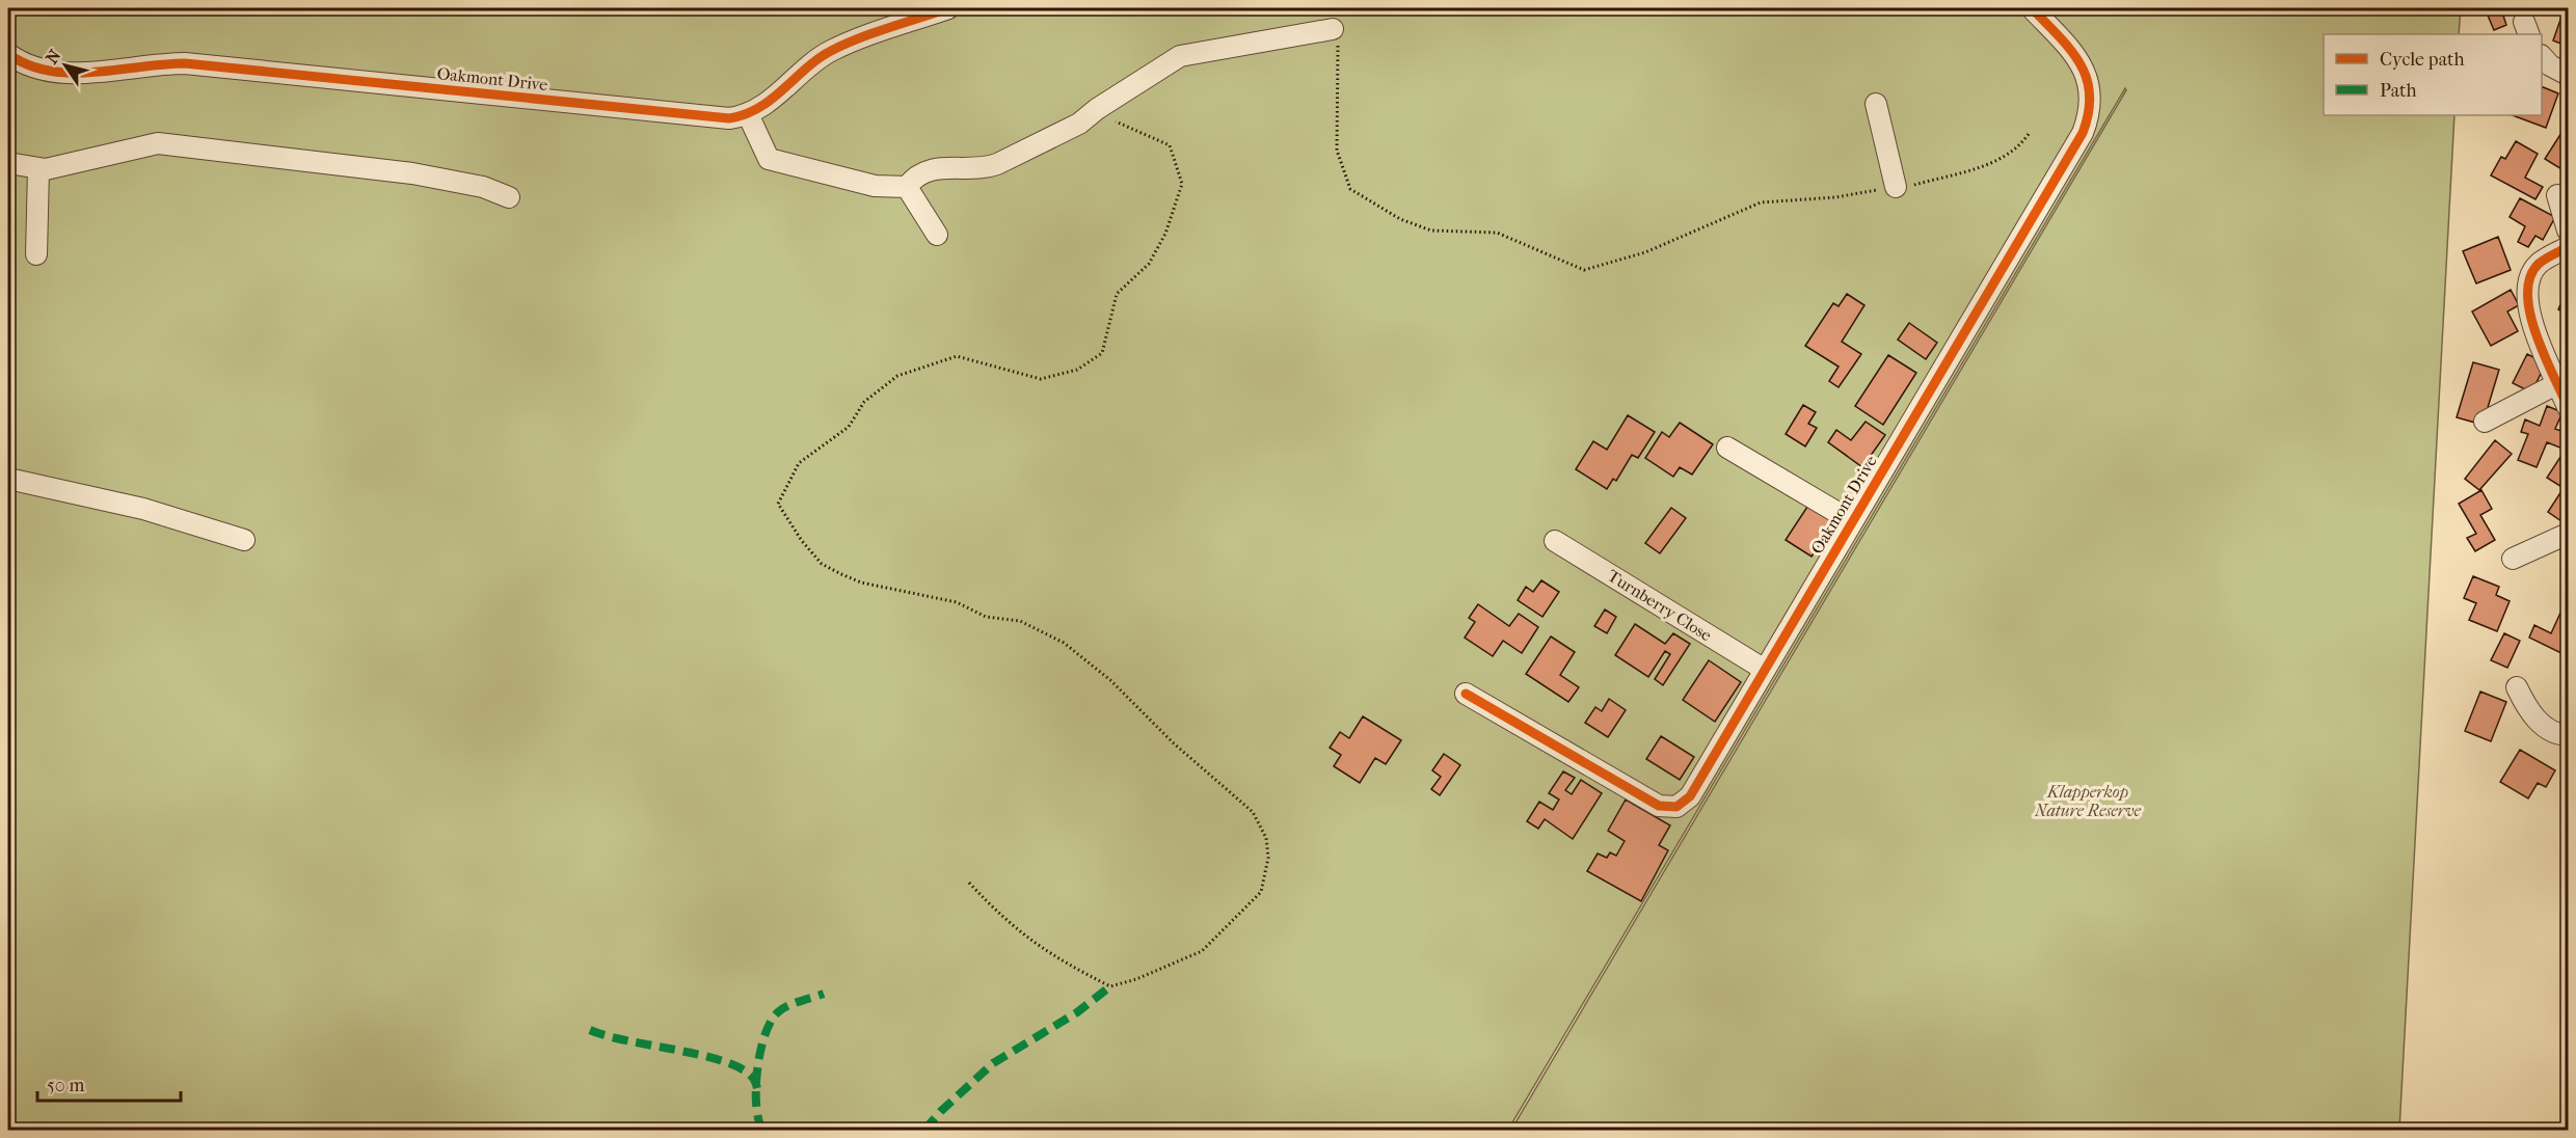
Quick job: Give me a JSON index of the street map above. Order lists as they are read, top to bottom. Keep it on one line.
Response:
{"streets":{"street":["Oakmont Drive","Turnberry Close"]},"crossings":[["Oakmont Drive","Turnberry Close"]],"parks":["Klapperkop Nature Reserve"],"legend":["Cycle path","Path"],"scale_bar":"50 m","north":"top left"}
